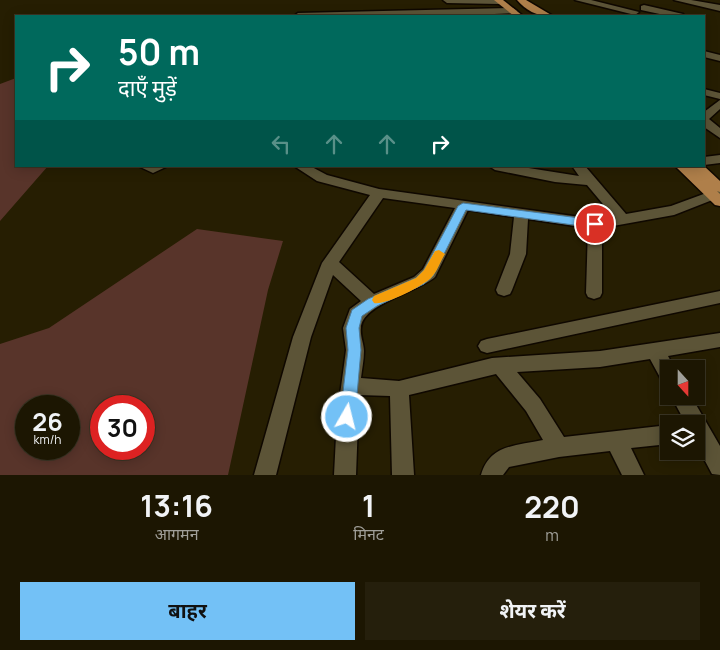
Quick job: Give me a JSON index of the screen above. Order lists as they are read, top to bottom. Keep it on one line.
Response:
{"north":"bottom","page":{"turn":["50 m","दाएँ मुड़ें"],"speed":"26 km/h","limit":"30","eta":["13:16","आगमन","1","मिनट","220","m"],"buttons":["बाहर","शेयर करें"]}}
